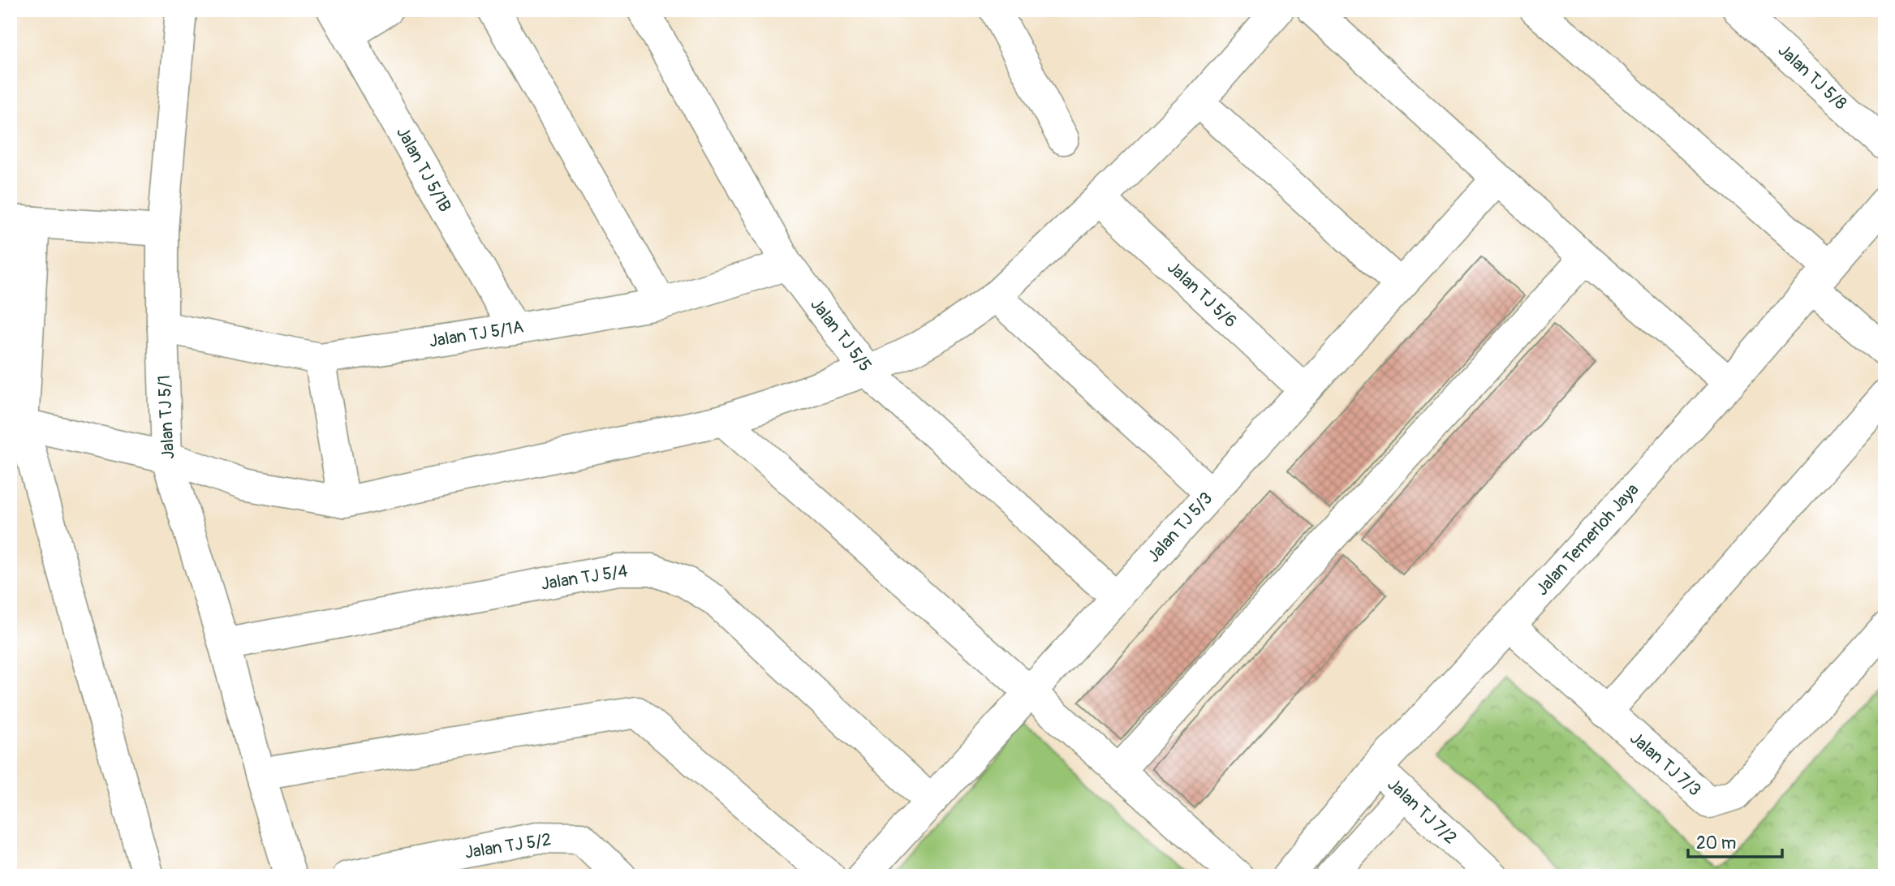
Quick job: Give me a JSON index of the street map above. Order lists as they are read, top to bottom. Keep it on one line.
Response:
{"streets":{"street":["Jalan TJ 5/8","Jalan TJ 5/1B","Jalan TJ 5/6","Jalan TJ 5/1A","Jalan TJ 5/5","Jalan TJ 5/1","Jalan TJ 5/3","Jalan Temerloh Jaya","Jalan TJ 5/4","Jalan TJ 7/3","Jalan TJ 7/2","Jalan TJ 5/2"]},"crossings":[["Jalan TJ 5/1B","Jalan TJ 5/1A"],["Jalan TJ 5/6","Jalan TJ 5/3"],["Jalan TJ 5/1A","Jalan TJ 5/5"],["Jalan TJ 5/1A","Jalan TJ 5/1"],["Jalan TJ 5/5","Jalan TJ 5/3"],["Jalan TJ 5/1","Jalan TJ 5/4"],["Jalan TJ 5/3","Jalan TJ 5/4"],["Jalan Temerloh Jaya","Jalan TJ 7/3"],["Jalan Temerloh Jaya","Jalan TJ 7/2"]],"scale_bar":"20 m"}
